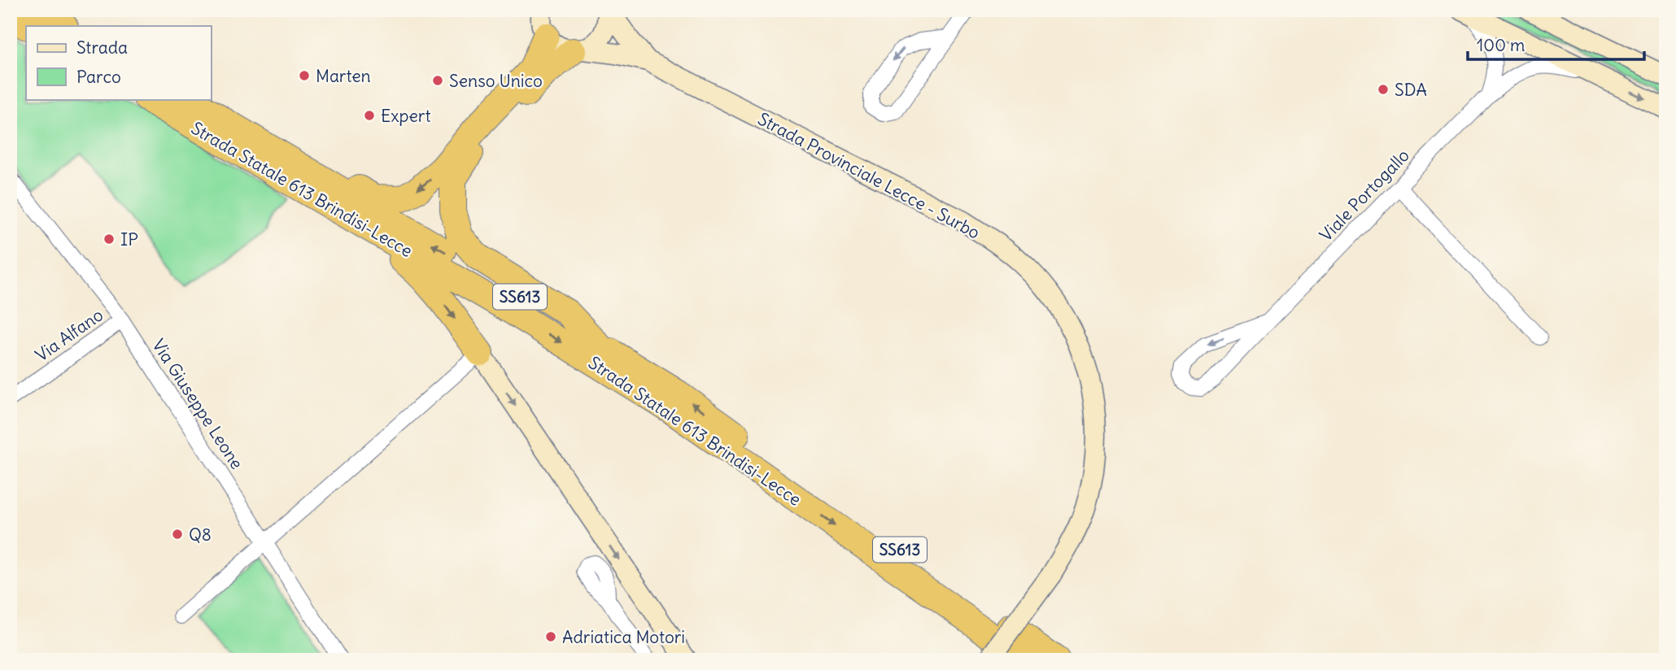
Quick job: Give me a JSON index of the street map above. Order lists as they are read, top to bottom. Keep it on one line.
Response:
{"streets":{"highway":["Strada Statale 613 Brindisi-Lecce","SS613"],"street":["Strada Provinciale Lecce - Surbo","Viale Portogallo","Via Alfano","Via Giuseppe Leone"]},"crossings":[["Via Alfano","Via Giuseppe Leone"]],"places":["Marten","Senso Unico","SDA","Expert","IP","Q8","Adriatica Motori"],"legend":["Strada","Parco"],"scale_bar":"100 m"}
